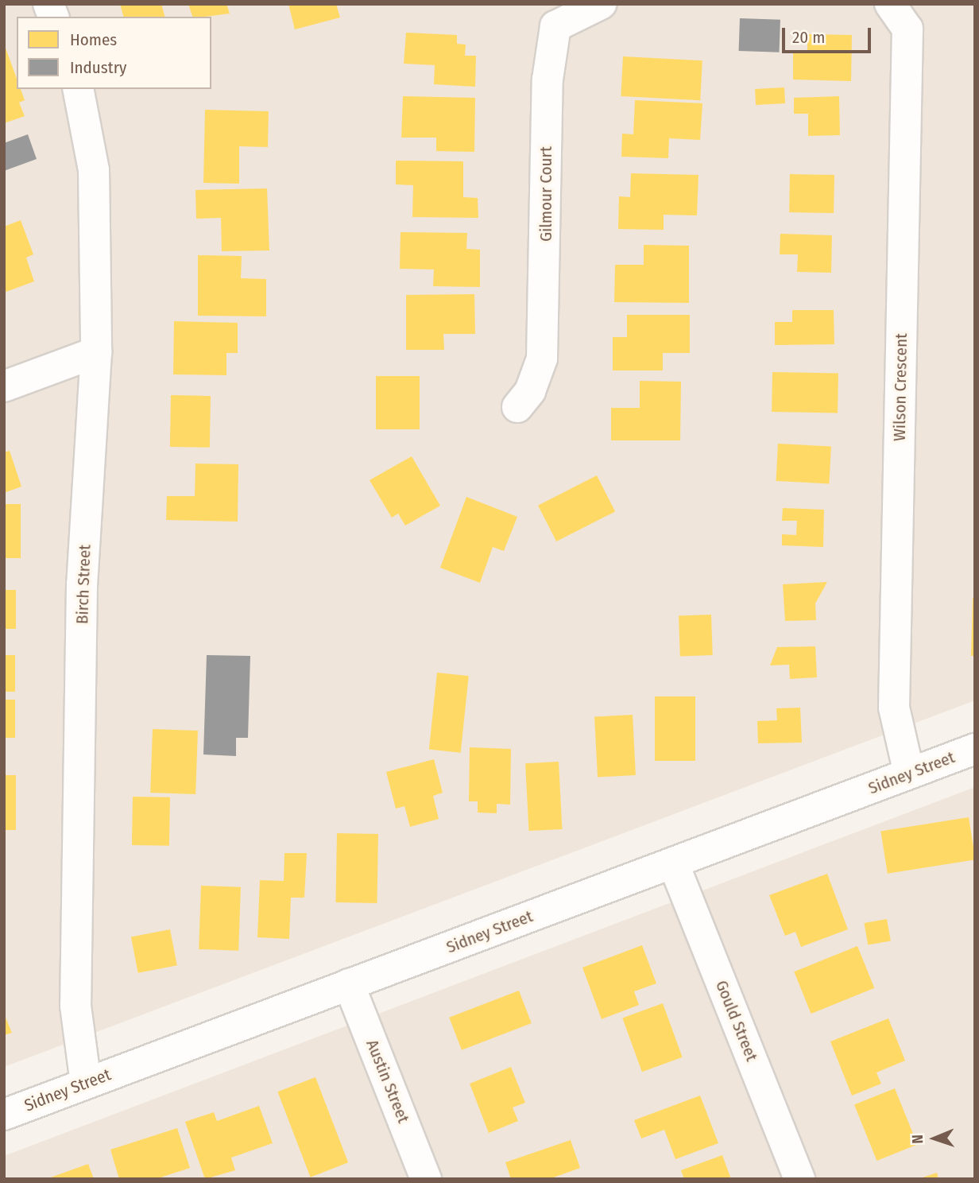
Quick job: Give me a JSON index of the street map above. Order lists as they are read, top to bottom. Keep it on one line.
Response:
{"streets":{"street":["Gilmour Court","Wilson Crescent","Birch Street","Sidney Street","Gould Street","Austin Street"]},"crossings":[["Wilson Crescent","Sidney Street"],["Birch Street","Sidney Street"],["Sidney Street","Gould Street"],["Sidney Street","Austin Street"]],"legend":["Homes","Industry"],"scale_bar":"20 m","north":"left"}
